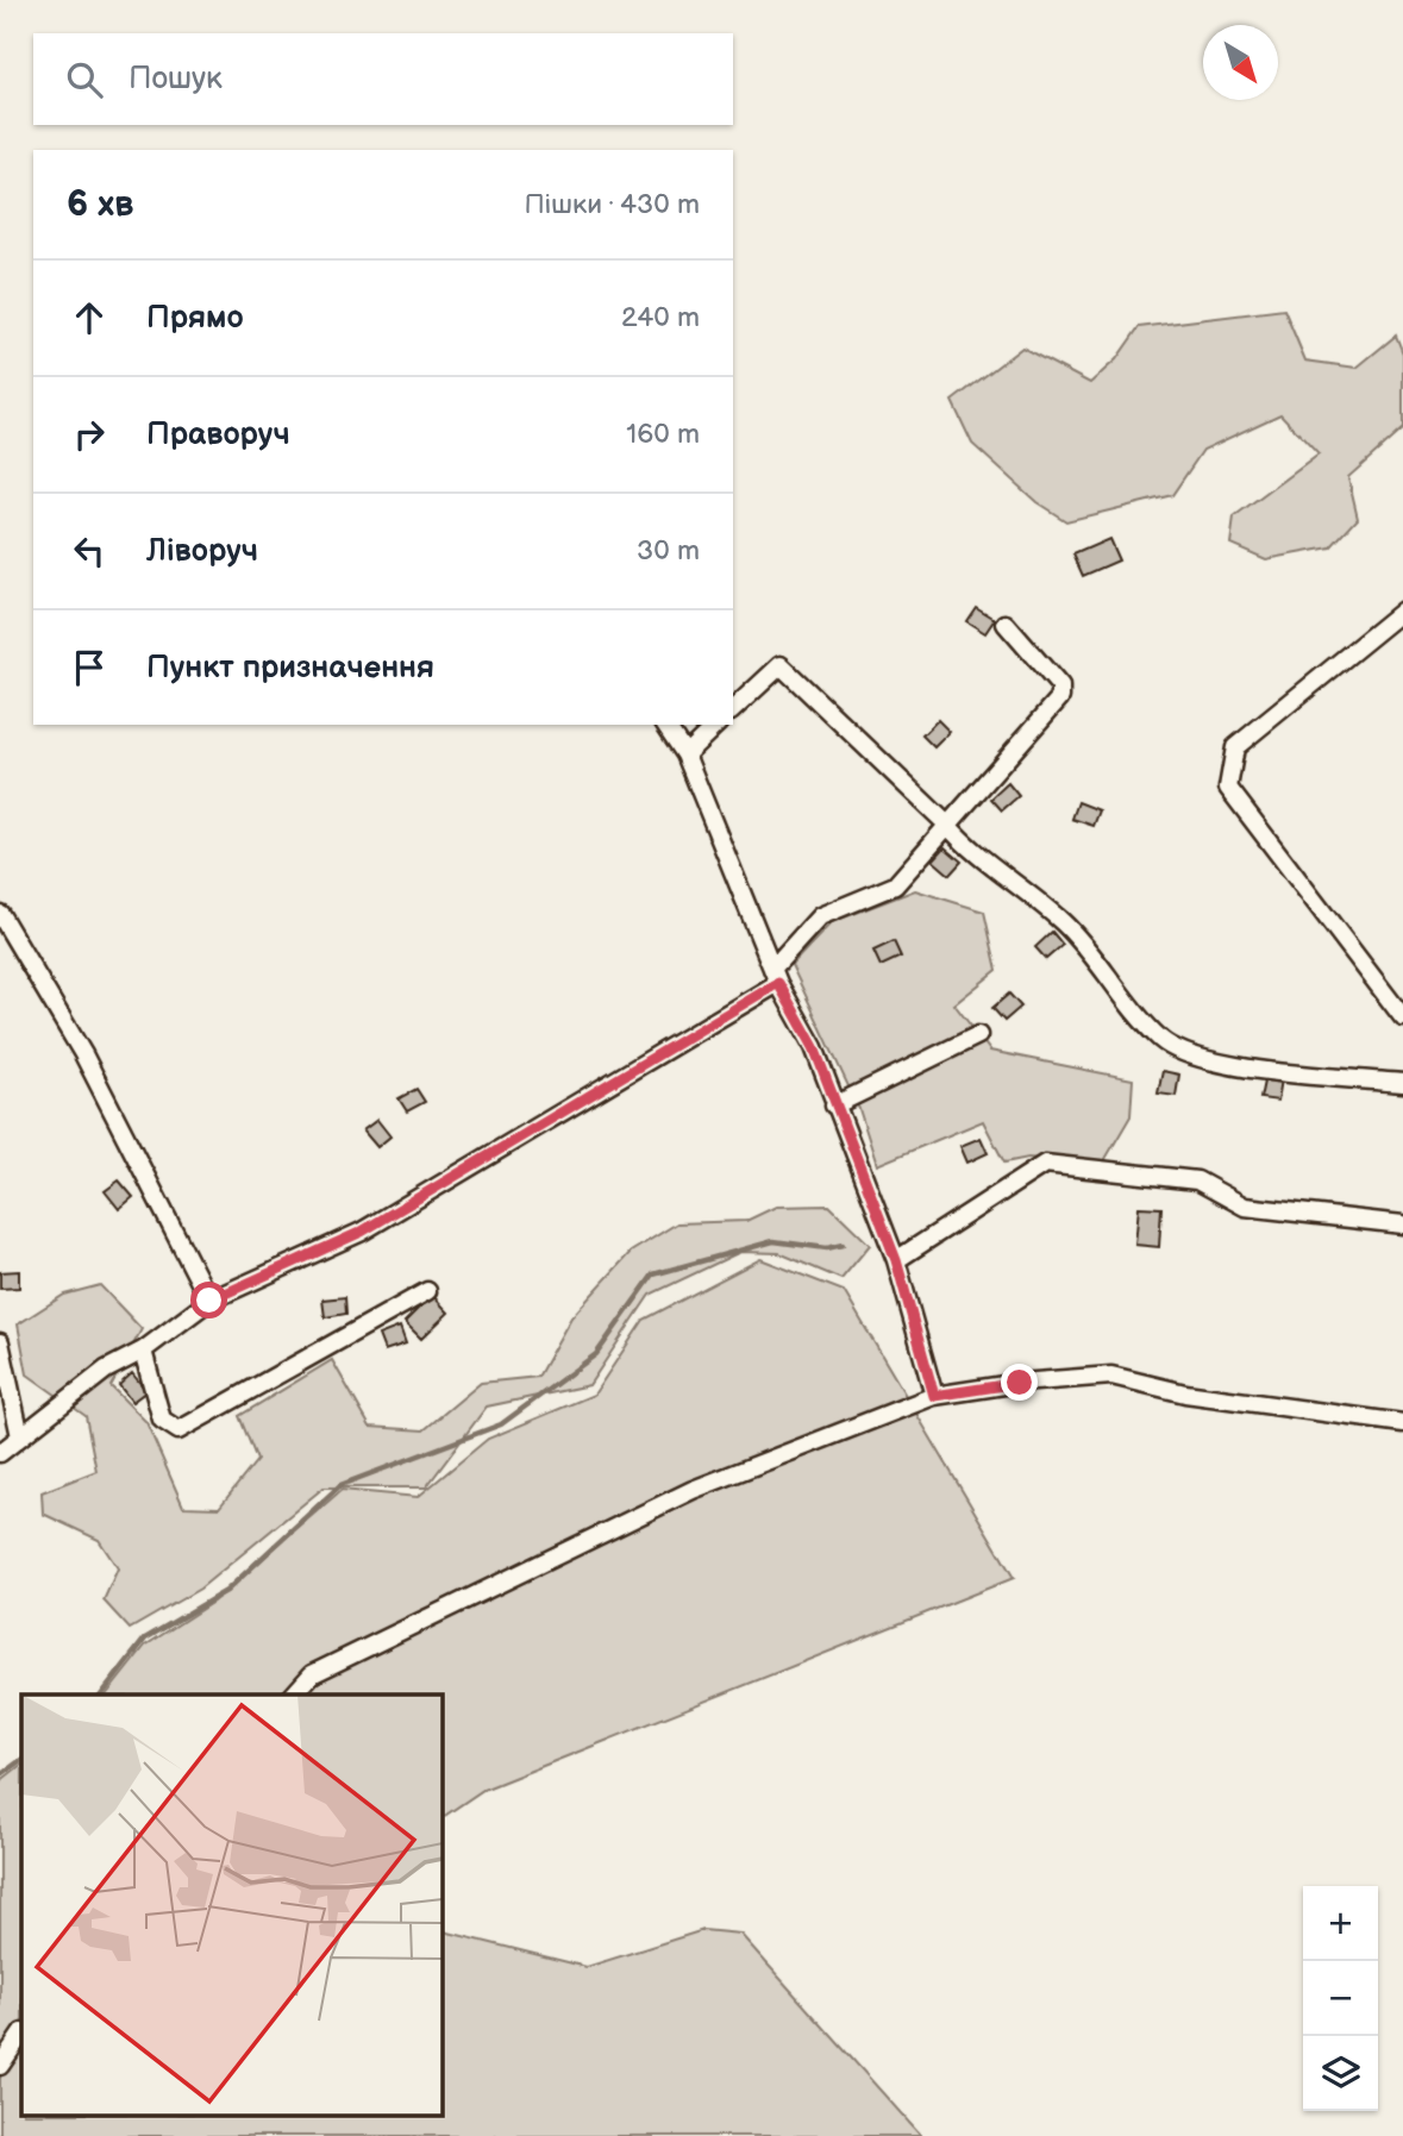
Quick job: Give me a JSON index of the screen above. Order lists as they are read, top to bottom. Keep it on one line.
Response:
{"north":"bottom right","page":{"search":"Пошук","heading":["6 хв","Пішки · 430 m"],"list":[["Прямо","240 m"],["Праворуч","160 m"],["Ліворуч","30 m"],"Пункт призначення"],"map_buttons":["+","−"]}}
